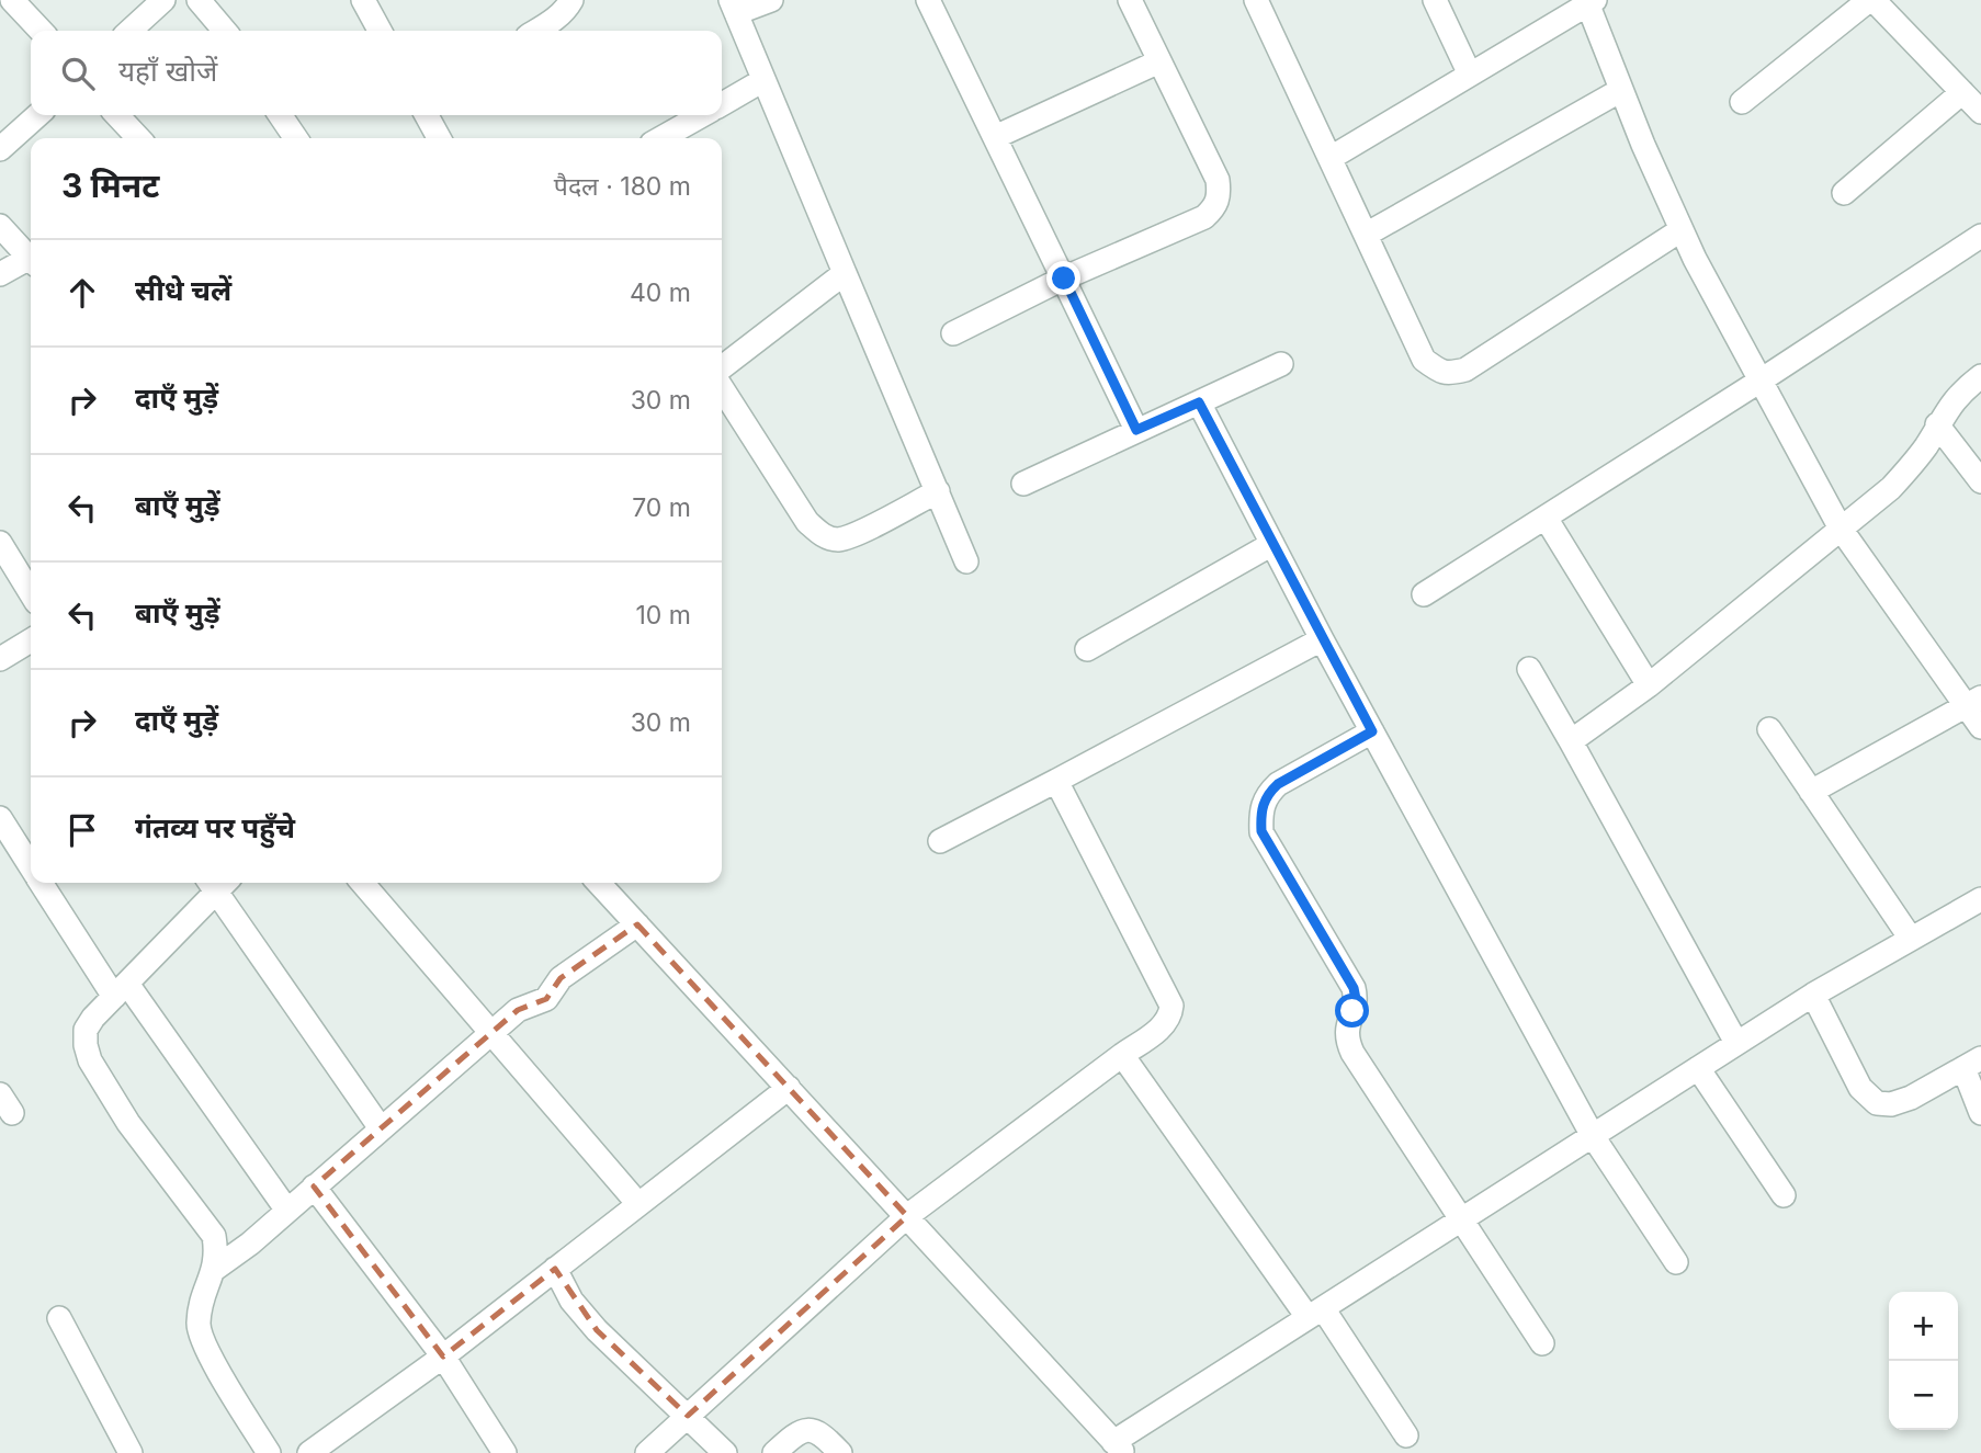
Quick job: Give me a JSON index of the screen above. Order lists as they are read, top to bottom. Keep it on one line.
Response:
{"page":{"search":"यहाँ खोजें","heading":["3 मिनट","पैदल · 180 m"],"list":[["सीधे चलें","40 m"],["दाएँ मुड़ें","30 m"],["बाएँ मुड़ें","70 m"],["बाएँ मुड़ें","10 m"],["दाएँ मुड़ें","30 m"],"गंतव्य पर पहुँचे"],"map_buttons":["+","−"]}}
